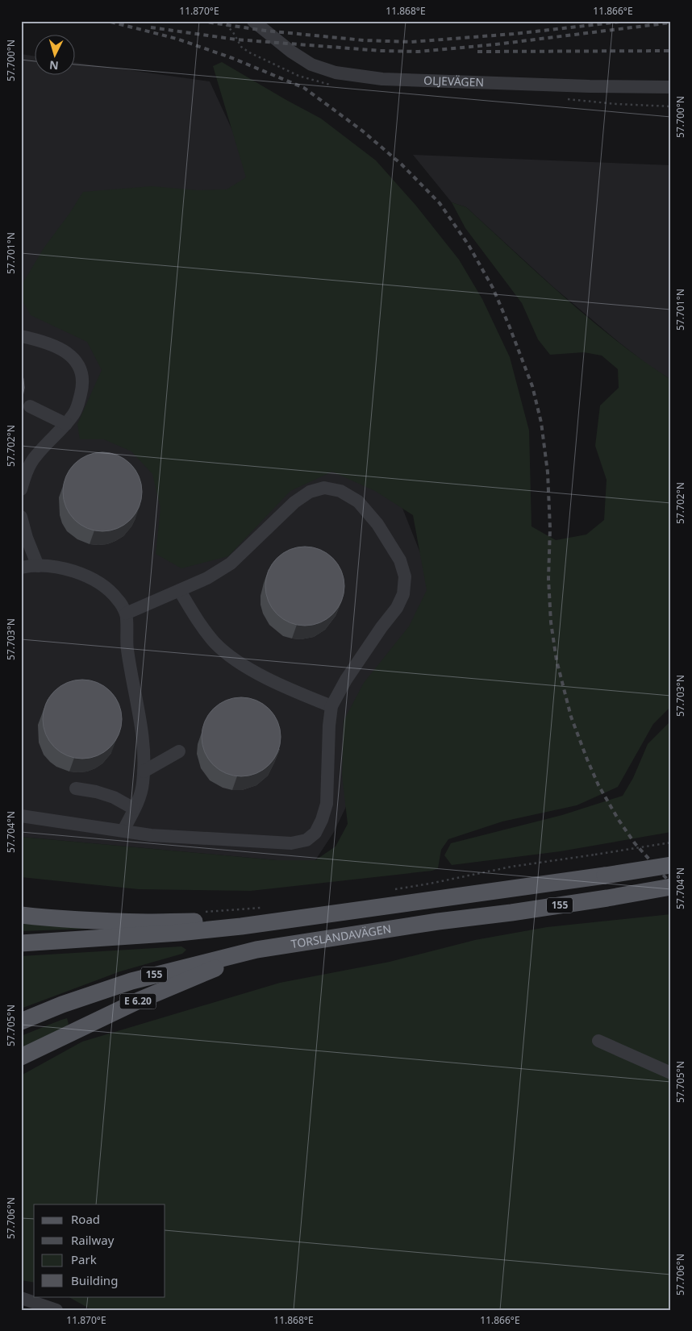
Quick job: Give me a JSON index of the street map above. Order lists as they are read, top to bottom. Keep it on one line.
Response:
{"streets":{"main road":["155","TORSLANDAVÄGEN","E 6.20"],"street":["OLJEVÄGEN"]},"crossings":[["155","TORSLANDAVÄGEN"],["TORSLANDAVÄGEN","E 6.20"]],"legend":["Road","Railway","Park","Building"],"north":"bottom","coordinates":["11.870°E","11.868°E","11.866°E","57.700°N","57.701°N","57.702°N","57.703°N","57.704°N","57.705°N","57.706°N"]}
